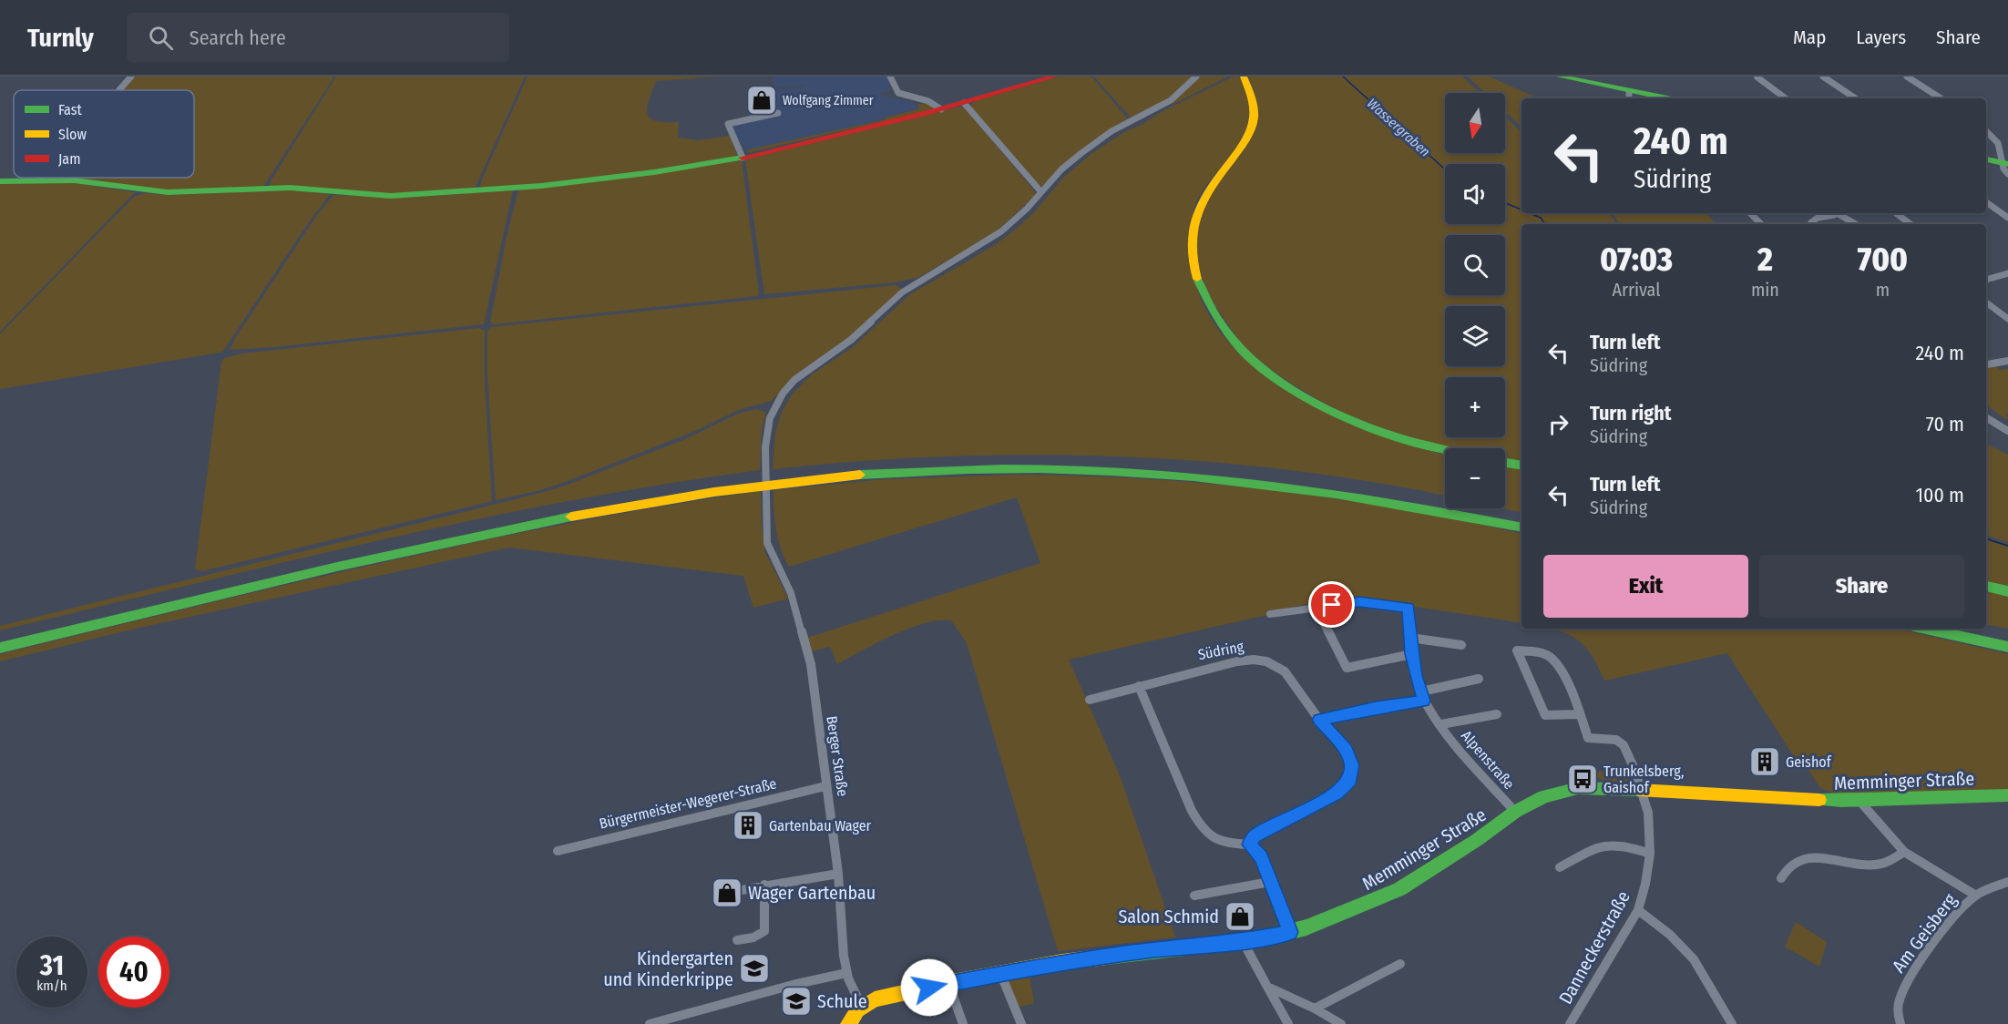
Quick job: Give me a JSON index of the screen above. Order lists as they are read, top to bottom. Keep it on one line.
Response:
{"streets":{"main road":["Memminger Straße"],"street":["Südring","Berger Straße","Alpenstraße","Bürgermeister-Wegerer-Straße","Am Geisberg","Danneckerstraße"]},"crossings":[["Berger Straße","Memminger Straße"],["Berger Straße","Bürgermeister-Wegerer-Straße"],["Alpenstraße","Memminger Straße"],["Memminger Straße","Am Geisberg"],["Memminger Straße","Danneckerstraße"]],"water":["Wassergraben"],"places":{"shop":["Wolfgang Zimmer","Wager Gartenbau","Salon Schmid"],"building":["Geishof","Gartenbau Wager"],"bus stop":["Trunkelsberg, Gaishof"],"school or university":["Kindergarten und Kinderkrippe","Schule"]},"legend":["Fast","Slow","Jam"],"north":"bottom","page":{"header":"Turnly","search":"Search here","nav":["Map","Layers","Share"],"map_buttons":["+","−"],"turn":["240 m","Südring"],"eta":["07:03","Arrival","2","min","700","m"],"list":[{"name":"Turn left","note":"Südring","value":"240 m"},{"name":"Turn right","note":"Südring","value":"70 m"},{"name":"Turn left","note":"Südring","value":"100 m"}],"buttons":["Exit","Share"],"speed":"31 km/h","limit":"40"}}
